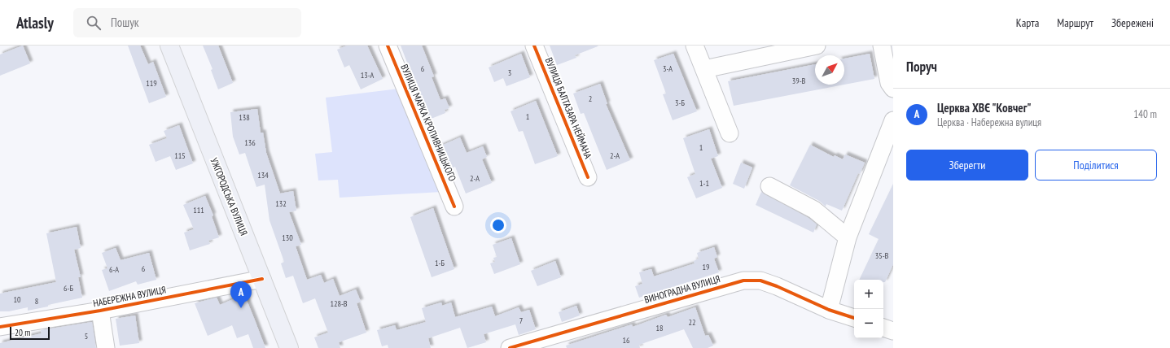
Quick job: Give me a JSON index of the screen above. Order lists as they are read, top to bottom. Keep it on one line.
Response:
{"streets":{"main road":["УЖГОРОДСЬКА ВУЛИЦЯ"],"street":["ВУЛИЦЯ БАЛТАЗАРА НЕЙМАНА","ВУЛИЦЯ МАРКА КРОПИВНИЦЬКОГО","ВИНОГРАДНА ВУЛИЦЯ","НАБЕРЕЖНА ВУЛИЦЯ"]},"crossings":[["УЖГОРОДСЬКА ВУЛИЦЯ","НАБЕРЕЖНА ВУЛИЦЯ"]],"house_numbers":["6","3-А","3","13-А","39-В","119","2","3-Б","1","138","136","1","115","2-А","134","2-А","1-1","132","111","130","35-В","1-Б","19","6","6-А","6-Б","10","8","128-В","7","22","18","5","16"],"scale_bar":"20 m","north":"top right","page":{"header":"Atlasly","search":"Пошук","nav":["Карта","Маршрут","Збережені"],"heading":"Поруч","list":[{"mark":"A","name":"Церква ХВЄ \"Ковчег\"","note":"Церква · Набережна вулиця","value":"140 m"}],"buttons":["Зберегти","Поділитися"],"map_buttons":["+","−"],"pins":"A","scale":"20 m"}}
